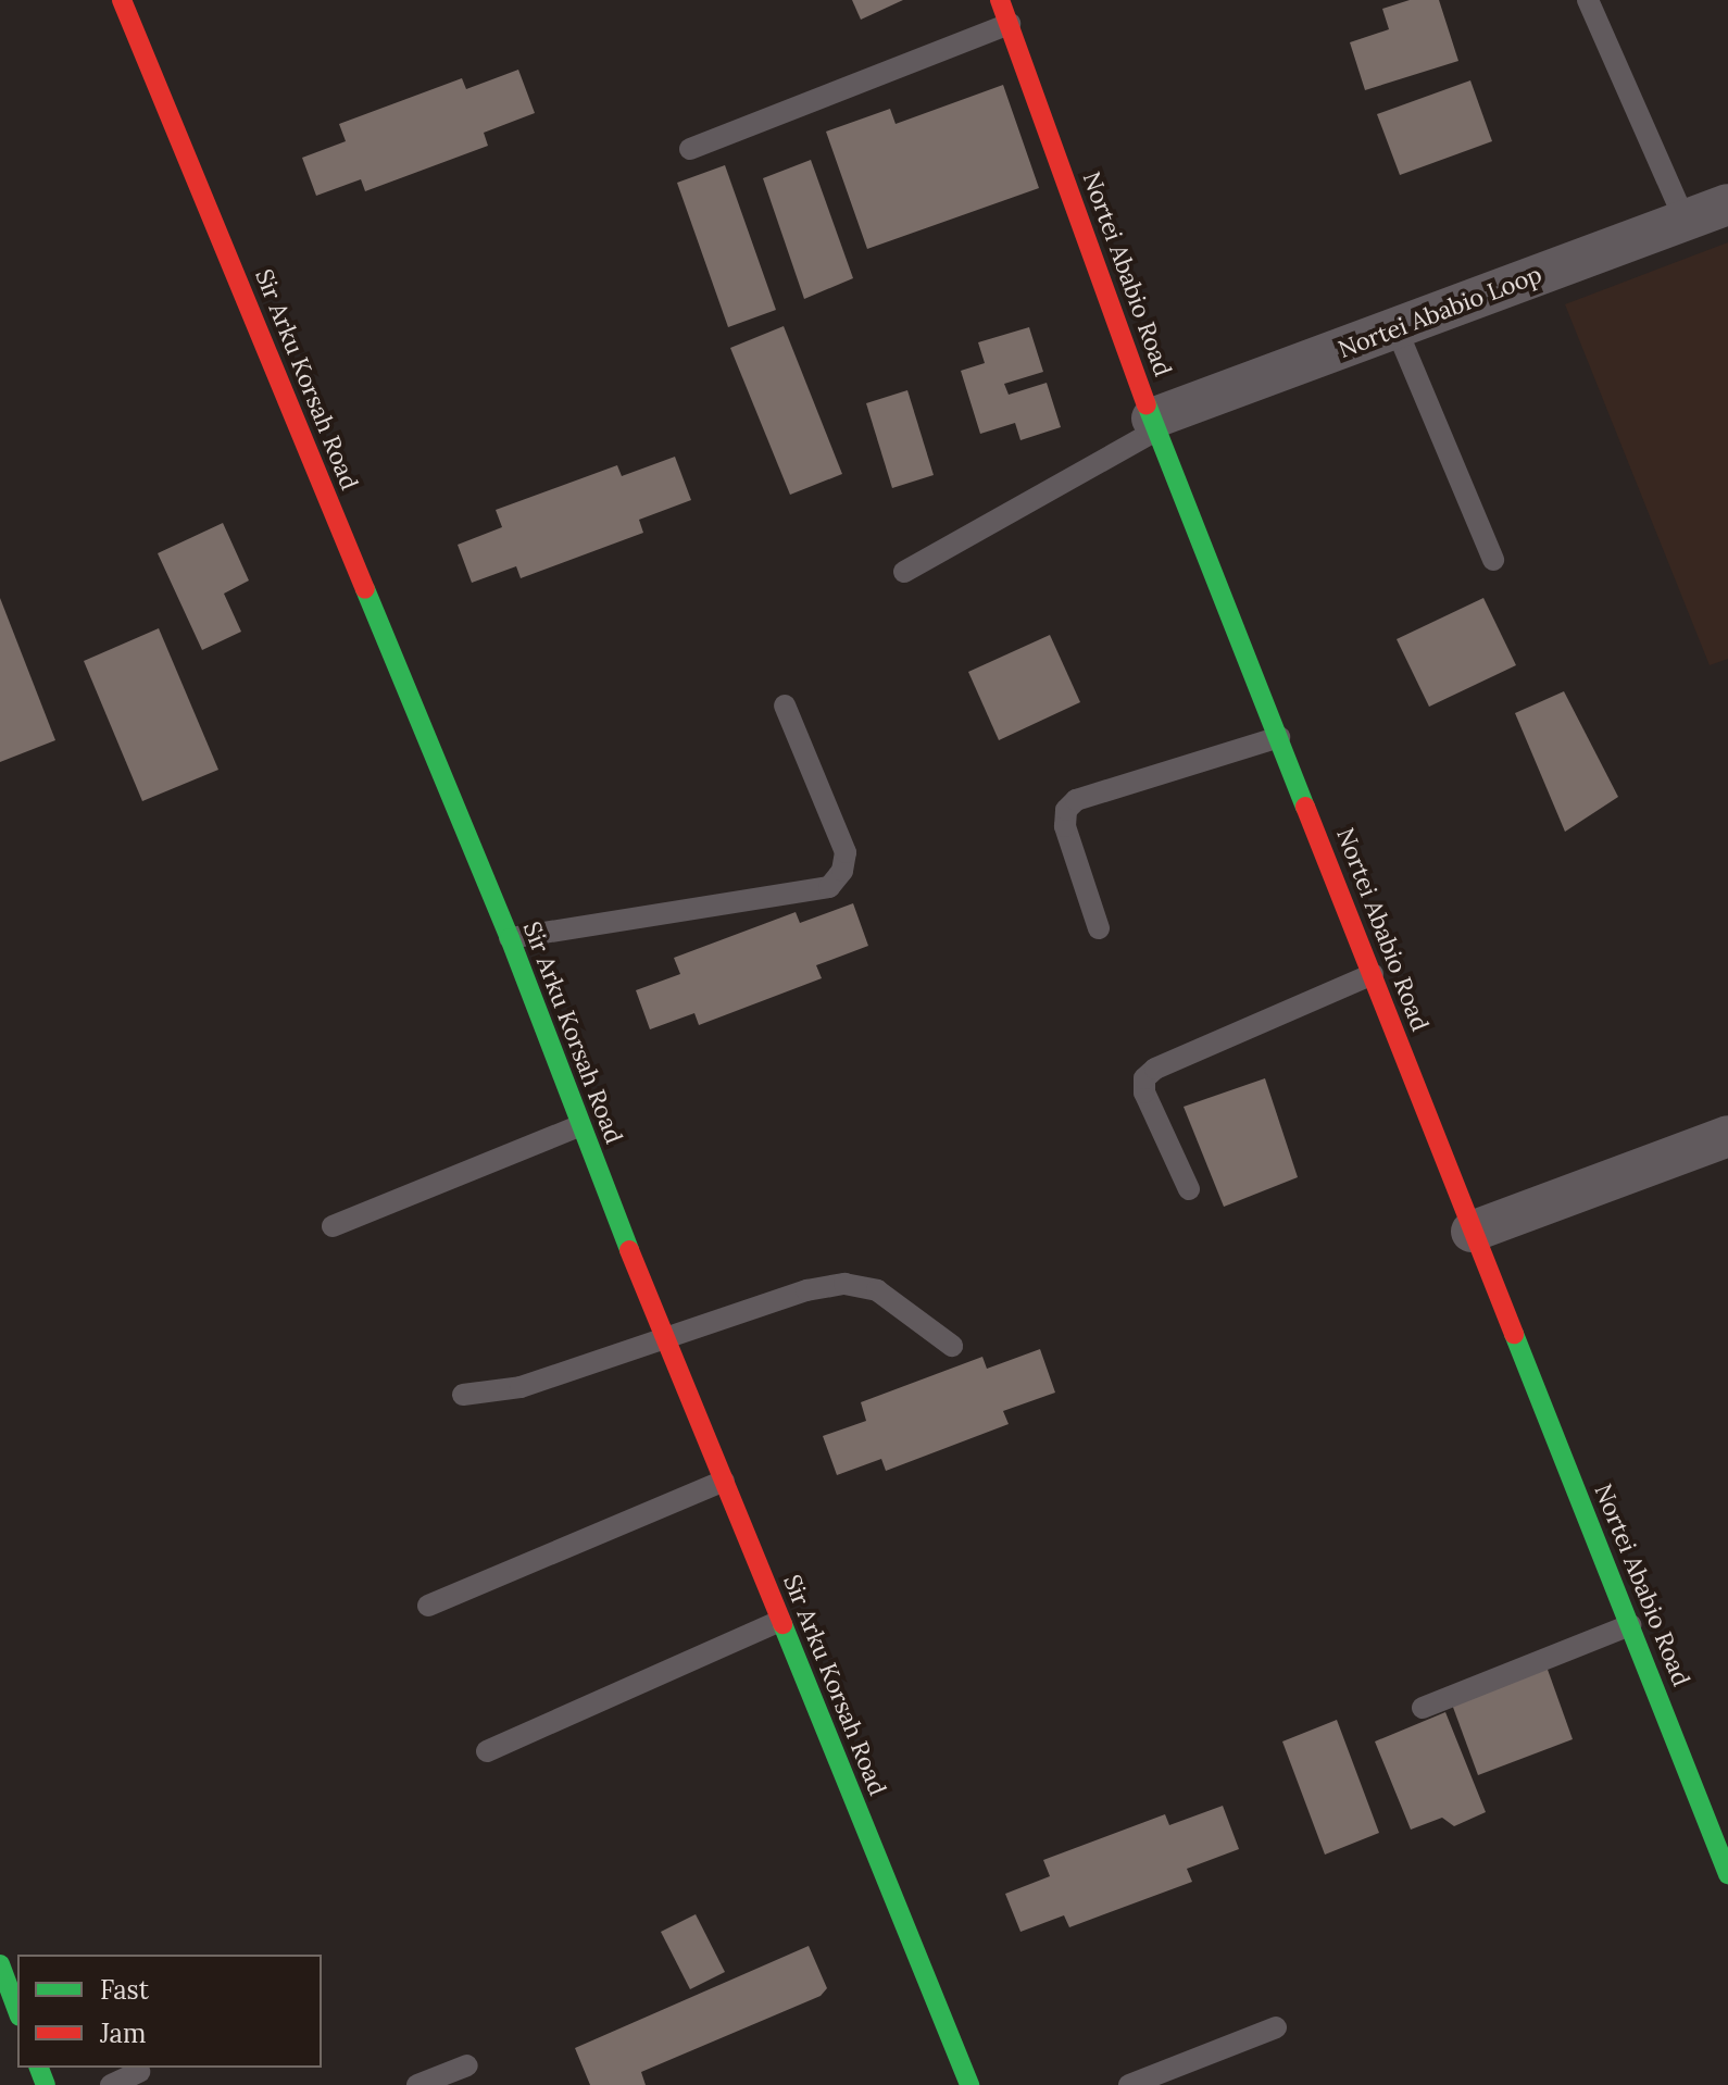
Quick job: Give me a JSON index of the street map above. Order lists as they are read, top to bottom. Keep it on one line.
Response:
{"streets":{"street":["Nortei Ababio Road","Nortei Ababio Loop","Sir Arku Korsah Road"]},"crossings":[["Nortei Ababio Road","Nortei Ababio Loop"]],"legend":["Fast","Jam"]}
